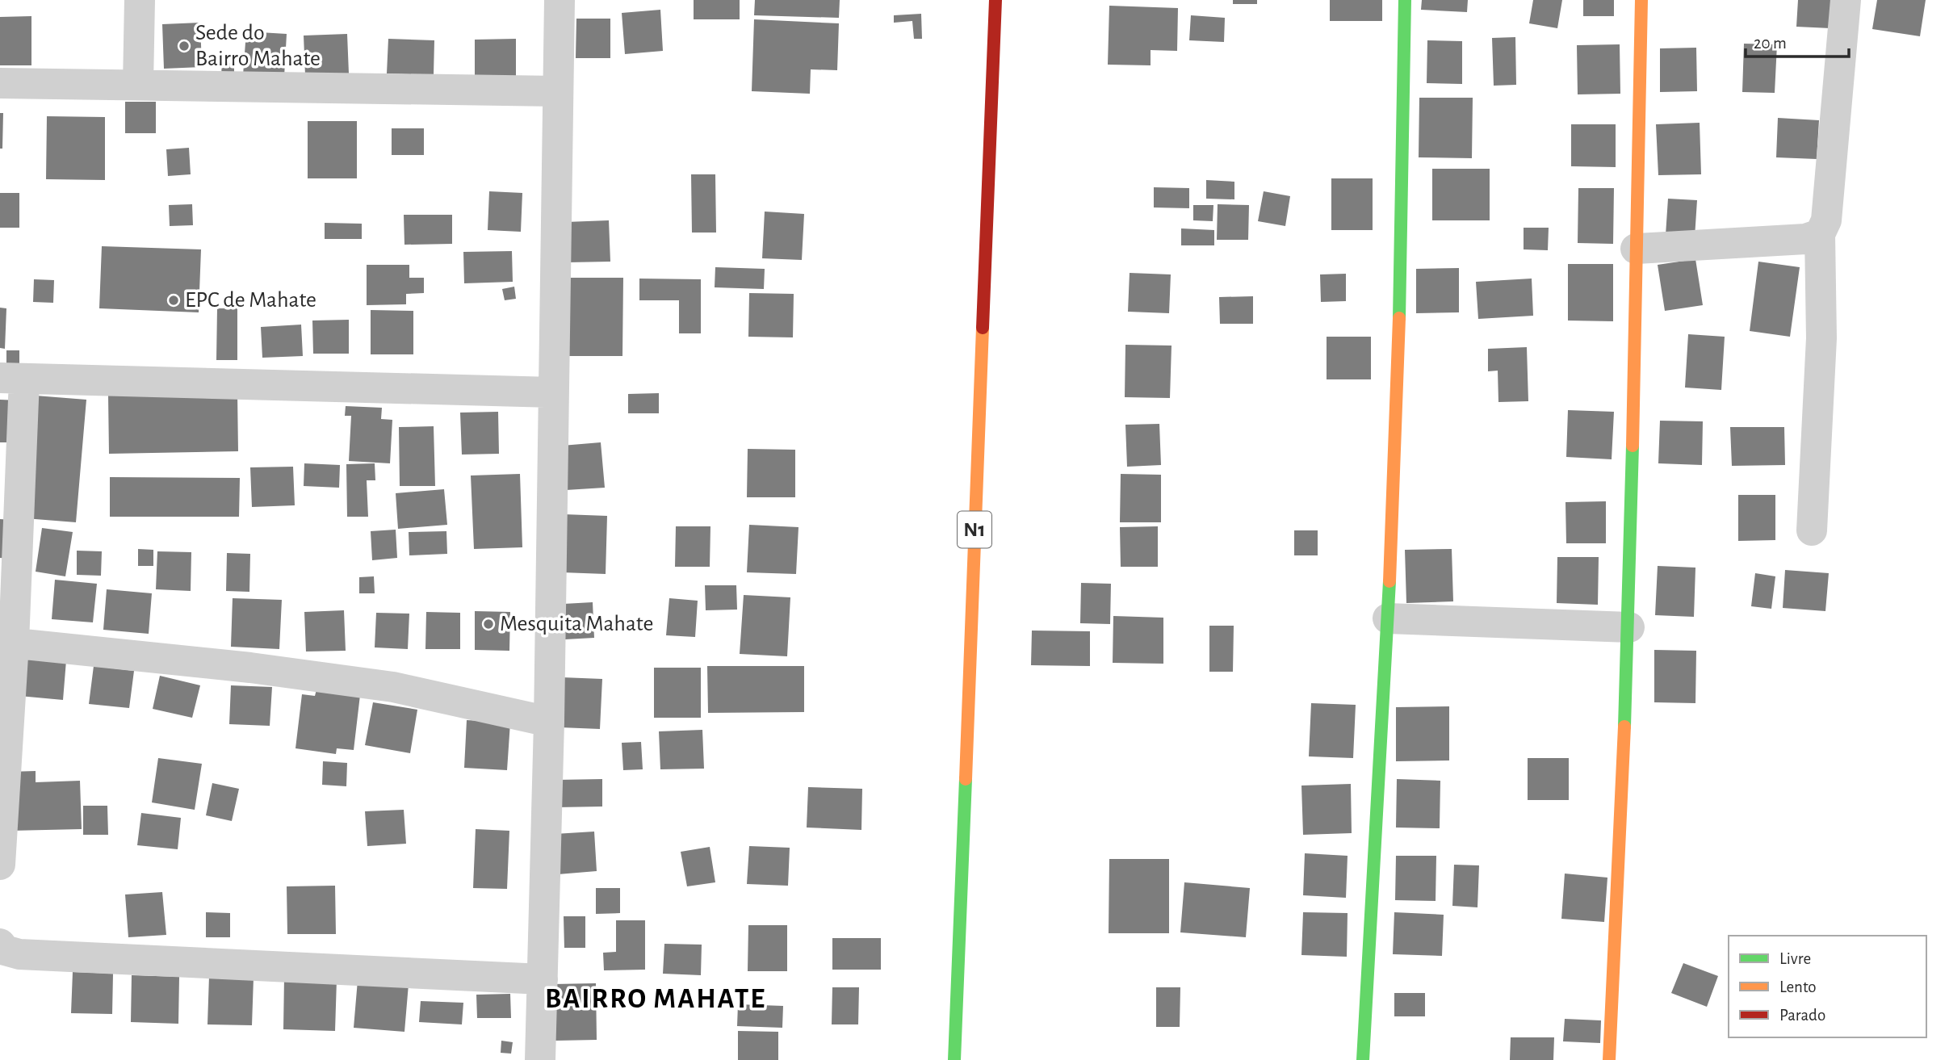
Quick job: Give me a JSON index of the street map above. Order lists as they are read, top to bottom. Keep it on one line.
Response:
{"streets":{"main road":["N1"]},"districts":["BAIRRO MAHATE"],"places":["Sede do Bairro Mahate","EPC de Mahate","Mesquita Mahate"],"legend":["Livre","Lento","Parado"],"scale_bar":"20 m"}
